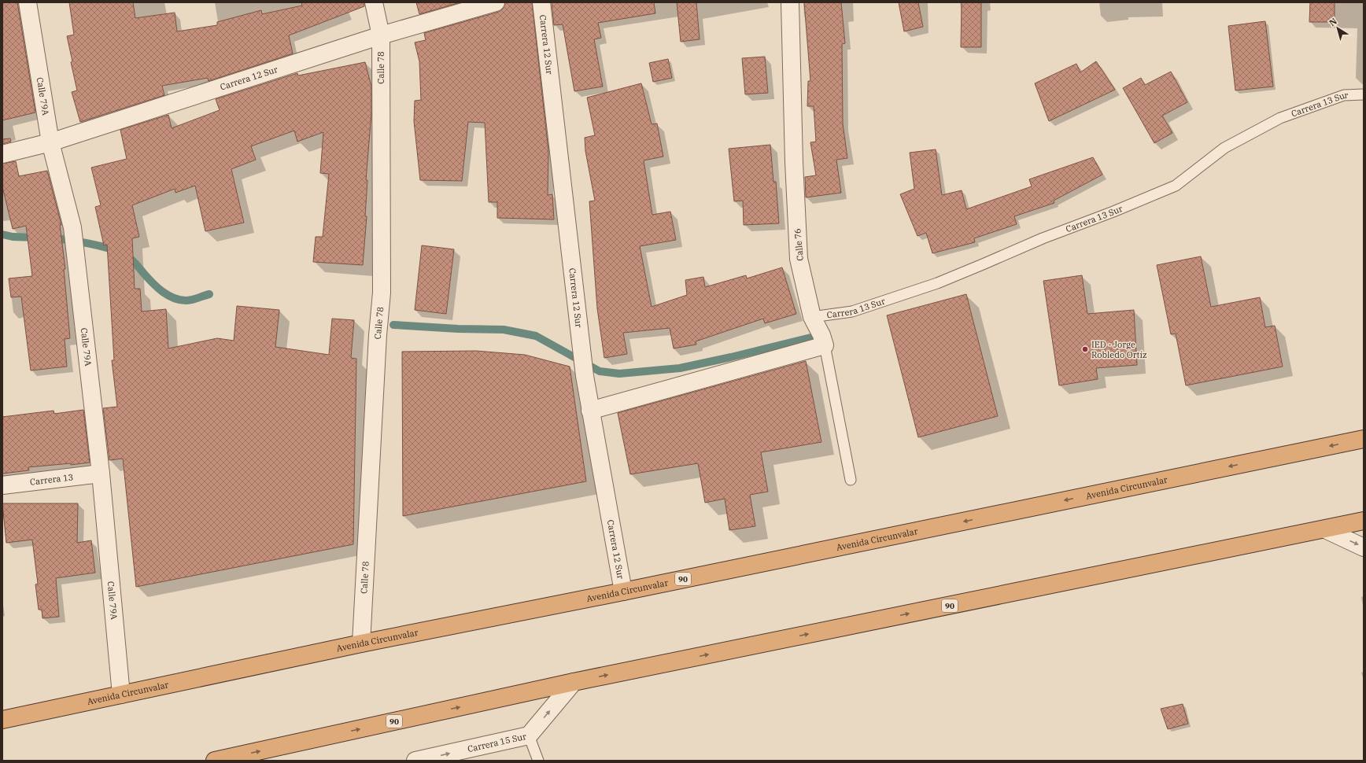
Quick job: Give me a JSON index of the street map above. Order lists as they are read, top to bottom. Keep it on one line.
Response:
{"streets":{"highway":["Avenida Circunvalar","90"],"street":["Carrera 12 Sur","Calle 78","Calle 79A","Calle 76","Carrera 13","Carrera 15 Sur"],"lane":["Carrera 13 Sur"]},"crossings":[["Carrera 12 Sur","Calle 78"],["Carrera 12 Sur","Calle 79A"],["Carrera 12 Sur","Avenida Circunvalar"],["Calle 78","Avenida Circunvalar"],["Calle 79A","Carrera 13"],["Calle 79A","Avenida Circunvalar"],["Carrera 13 Sur","Calle 76"],["90","Carrera 15 Sur"]],"one_way":["Carrera 15 Sur"],"places":["IED - Jorge Robledo Ortíz"],"north":"top left"}
